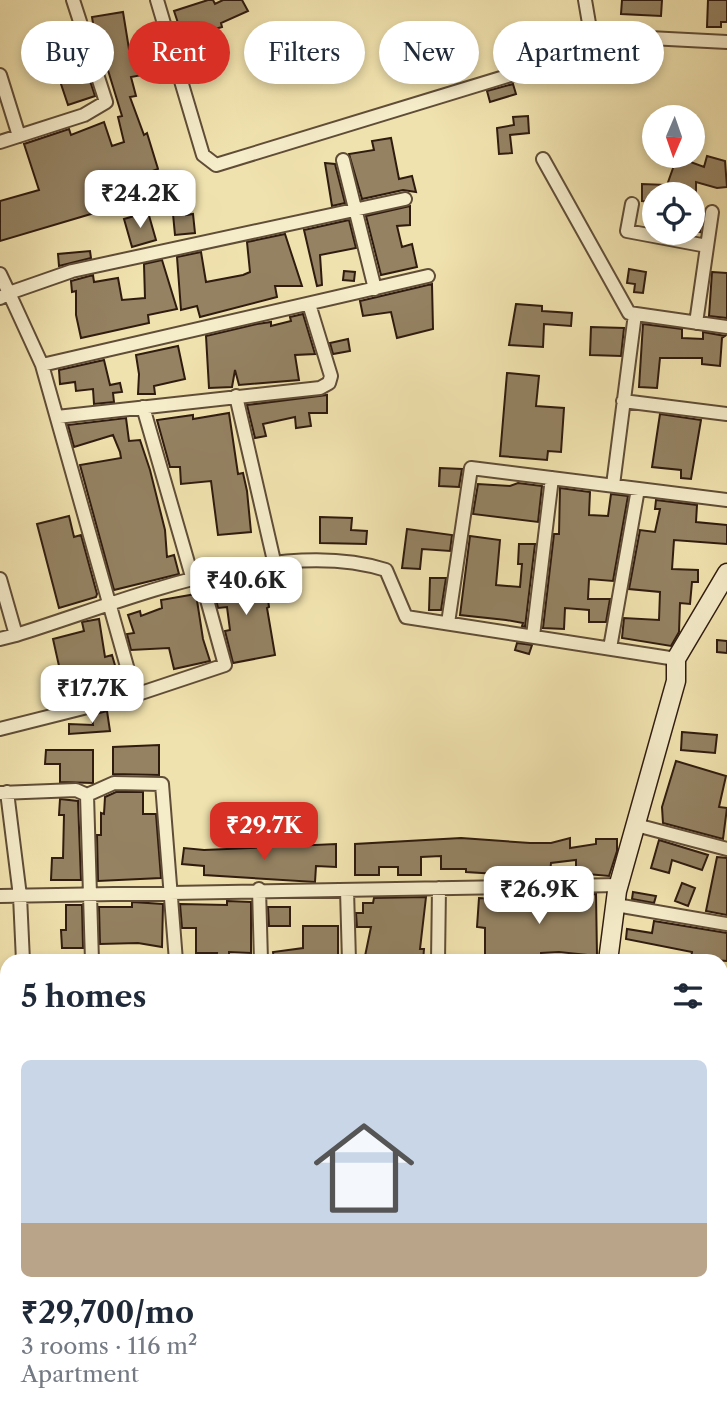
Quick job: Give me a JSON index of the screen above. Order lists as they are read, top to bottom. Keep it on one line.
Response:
{"north":"bottom","page":{"chip":["Buy","Rent","Filters","New","Apartment"],"price":["₹24.2K","₹40.6K","₹17.7K","₹29.7K","₹26.9K"],"heading":"5 homes","list":[{"name":"₹29,700/mo","note":"3 rooms · 116 m² · Apartment"}]}}
